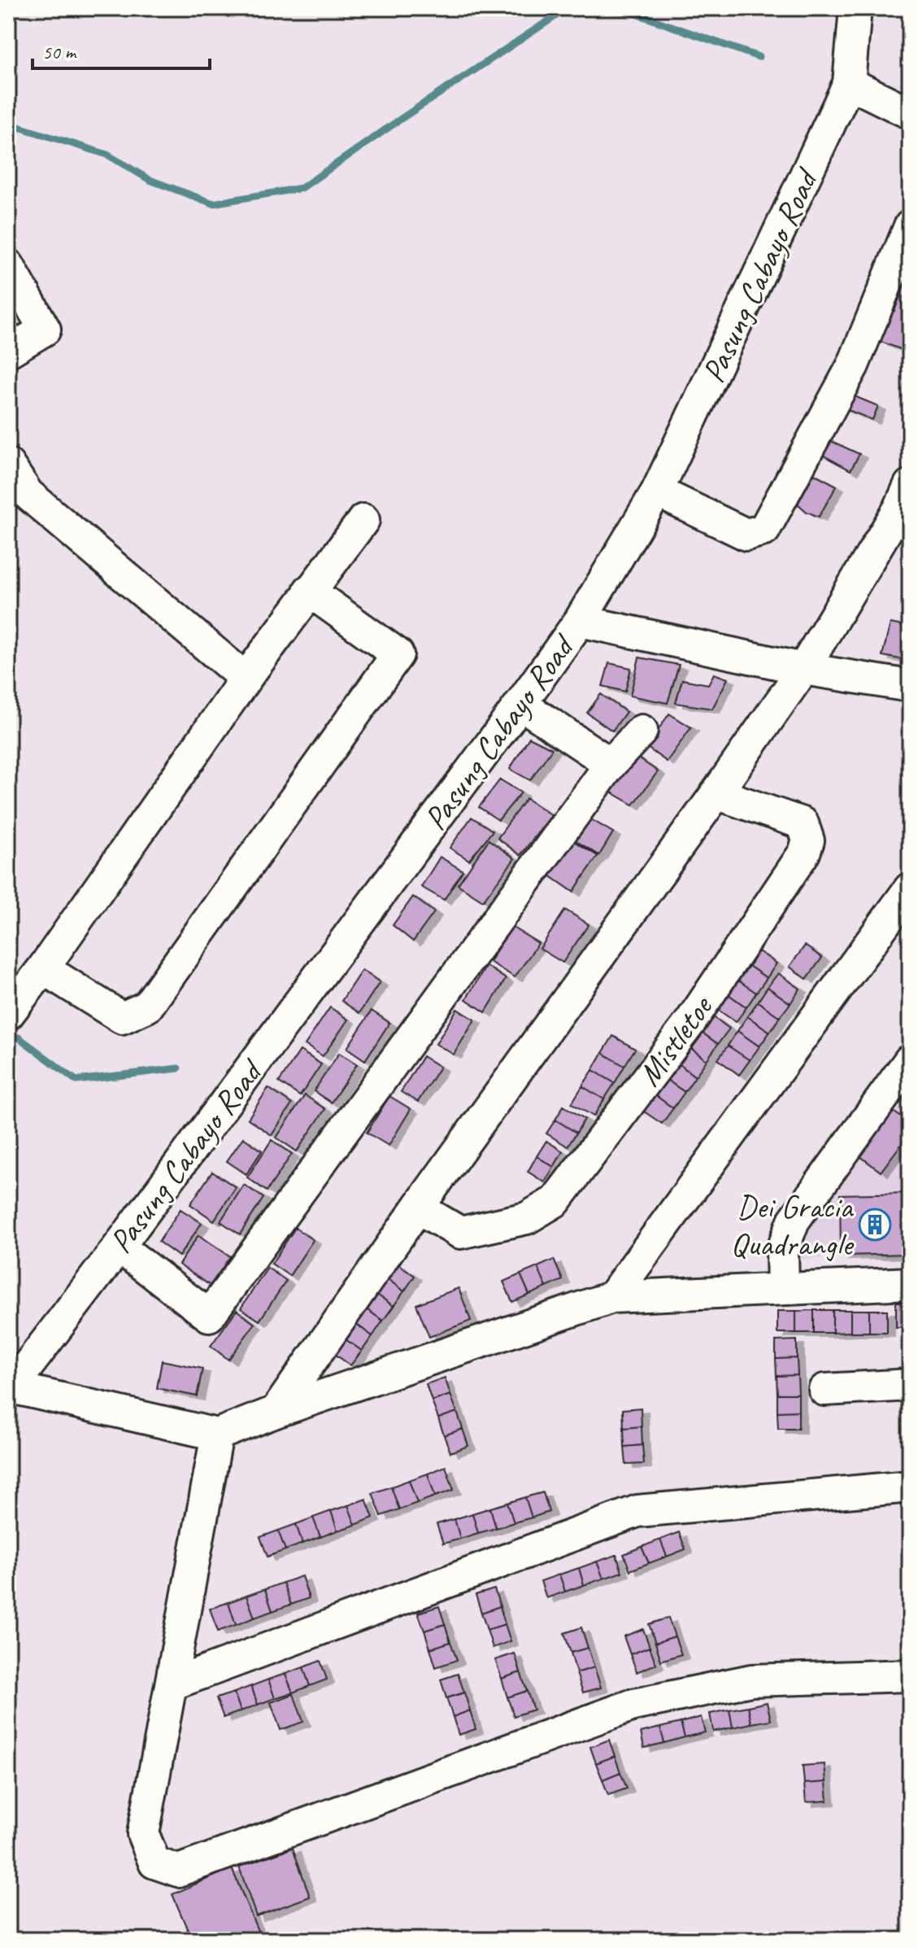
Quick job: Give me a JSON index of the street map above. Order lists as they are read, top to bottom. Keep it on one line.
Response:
{"streets":{"street":["Pasung Cabayo Road","Mistletoe"]},"places":{"building":["Dei Gracia Quadrangle"]},"scale_bar":"50 m"}
